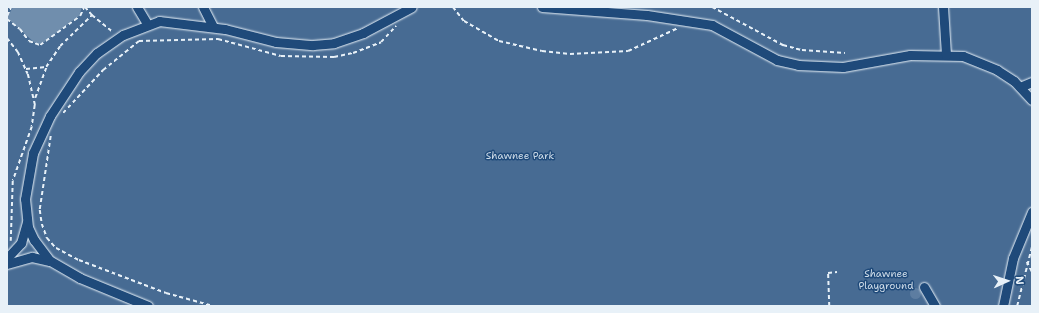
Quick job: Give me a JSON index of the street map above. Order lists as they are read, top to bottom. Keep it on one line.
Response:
{"parks":["Shawnee Park","Shawnee Playground"],"north":"right"}
